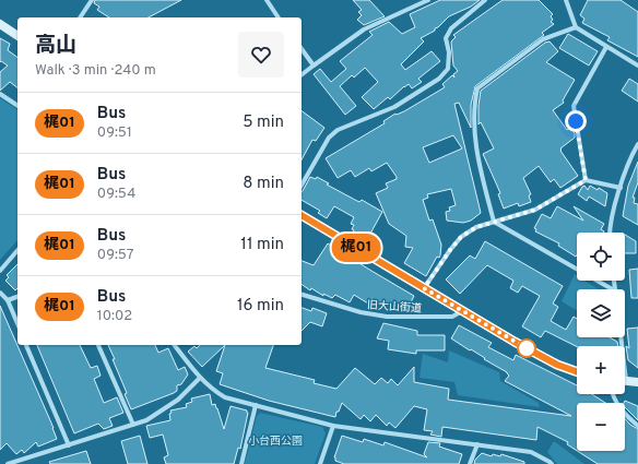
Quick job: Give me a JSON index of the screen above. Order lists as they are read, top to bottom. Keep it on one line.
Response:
{"streets":{"street":["旧大山街道"]},"parks":["小台西公園"],"lines":["bus line 梶01"],"page":{"on_map":"梶01","heading":["高山","Walk · 3 min · 240 m"],"list":[{"mark":"梶01","name":"Bus","note":"09:51","value":"5 min"},{"mark":"梶01","name":"Bus","note":"09:54","value":"8 min"},{"mark":"梶01","name":"Bus","note":"09:57","value":"11 min"},{"mark":"梶01","name":"Bus","note":"10:02","value":"16 min"}],"map_buttons":["+","−"]}}
